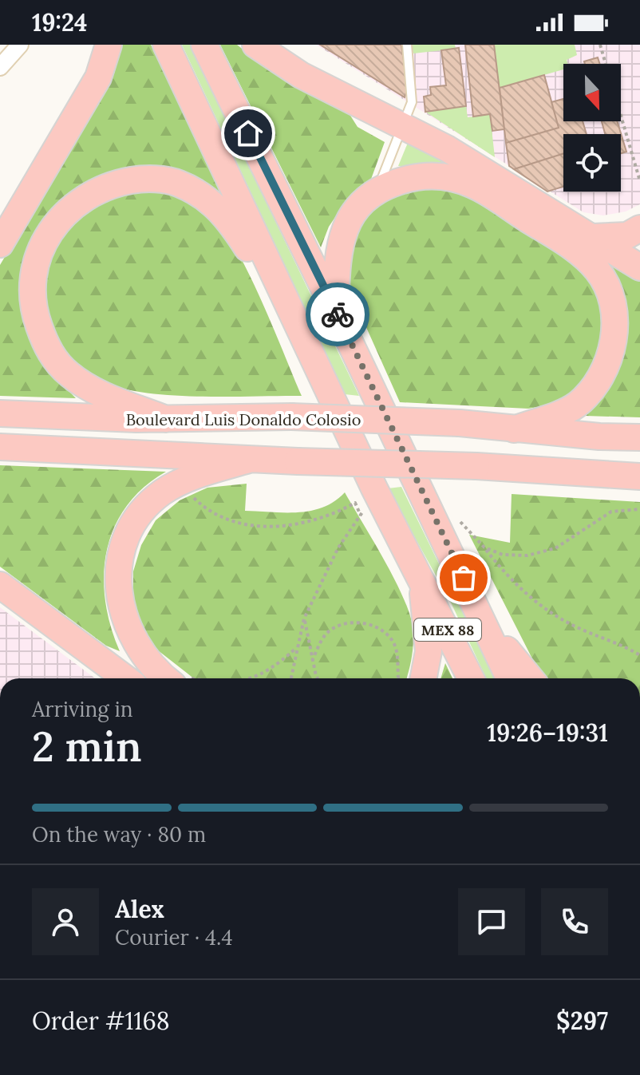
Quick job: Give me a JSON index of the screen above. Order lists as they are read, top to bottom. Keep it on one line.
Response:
{"streets":{"main road":["Boulevard Luis Donaldo Colosio","MEX 88"]},"north":"bottom","page":{"status":"19:24","heading":["2 min","Arriving in","19:26–19:31"],"panel":["Alex","Courier · 4.4","Order #1168","$297"],"bar":"On the way · 80 m"}}
